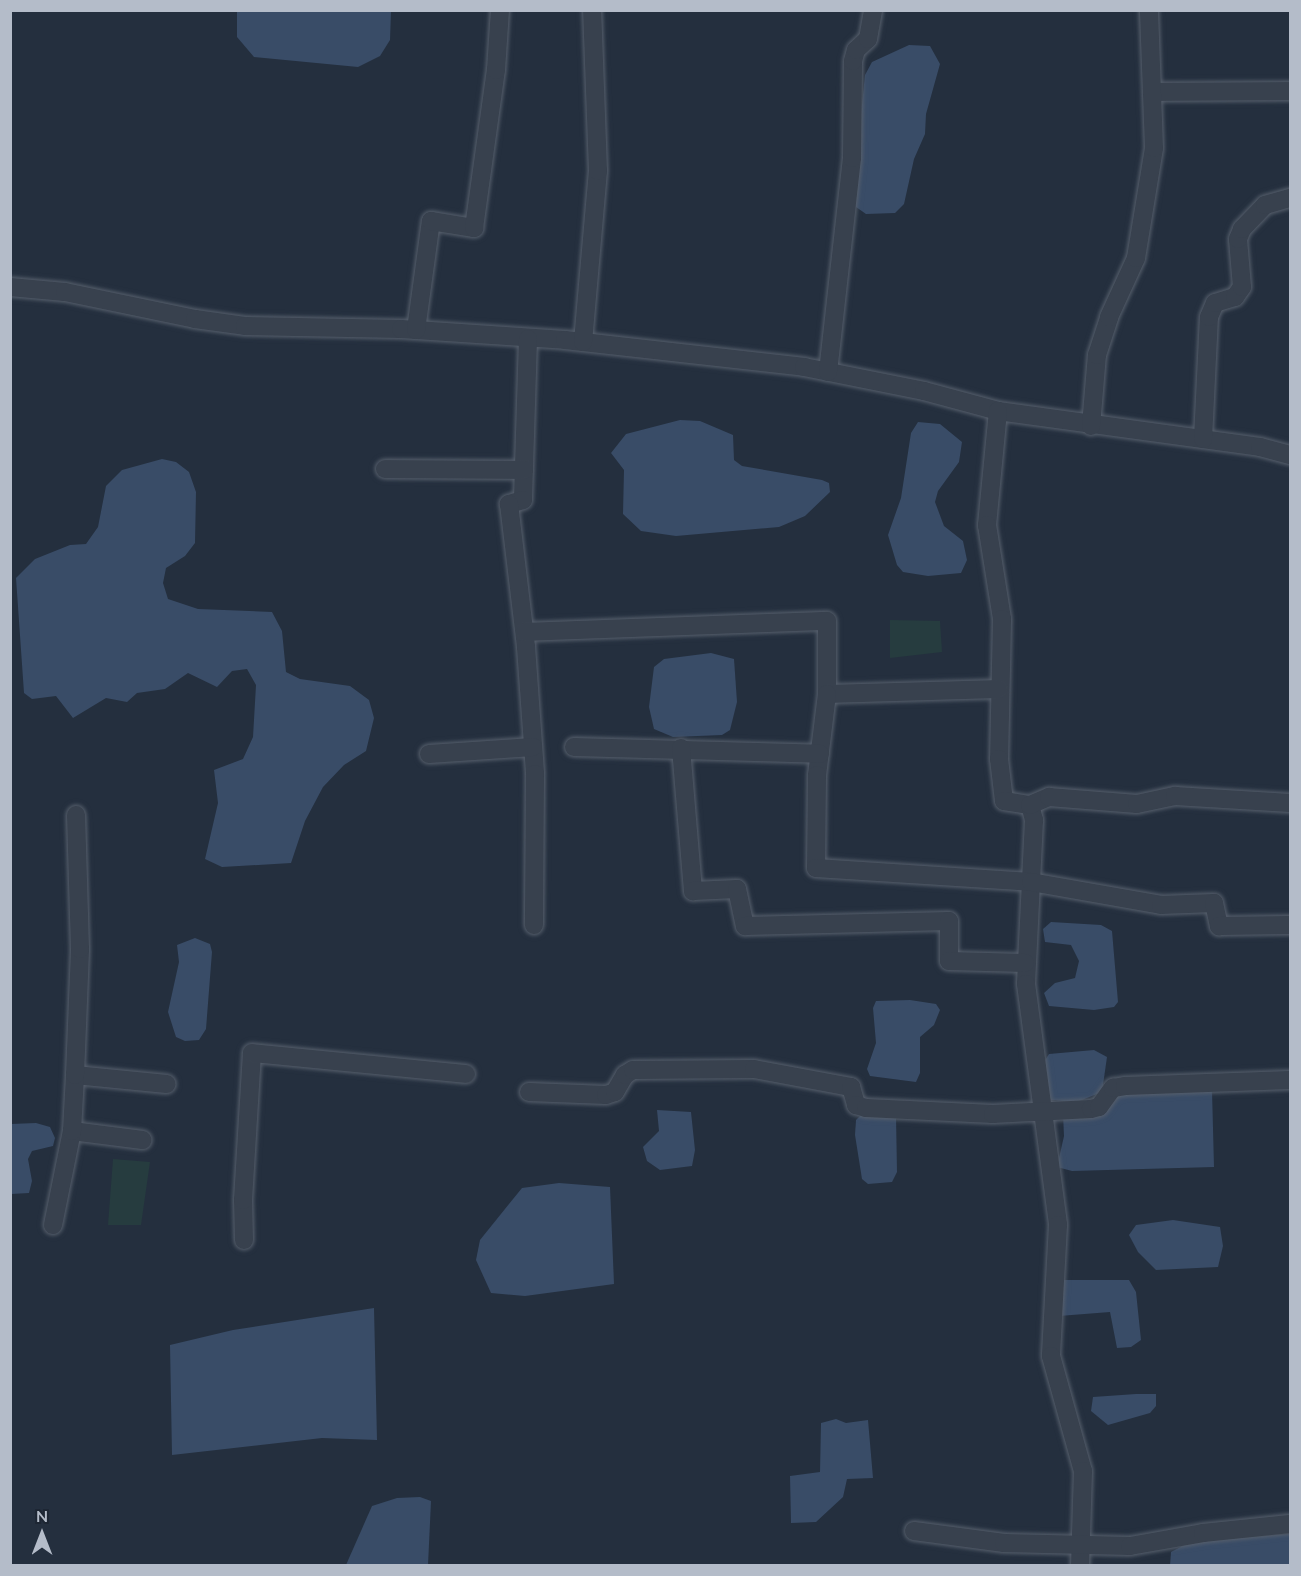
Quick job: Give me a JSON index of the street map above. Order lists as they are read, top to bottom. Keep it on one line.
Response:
{"north":"top"}
